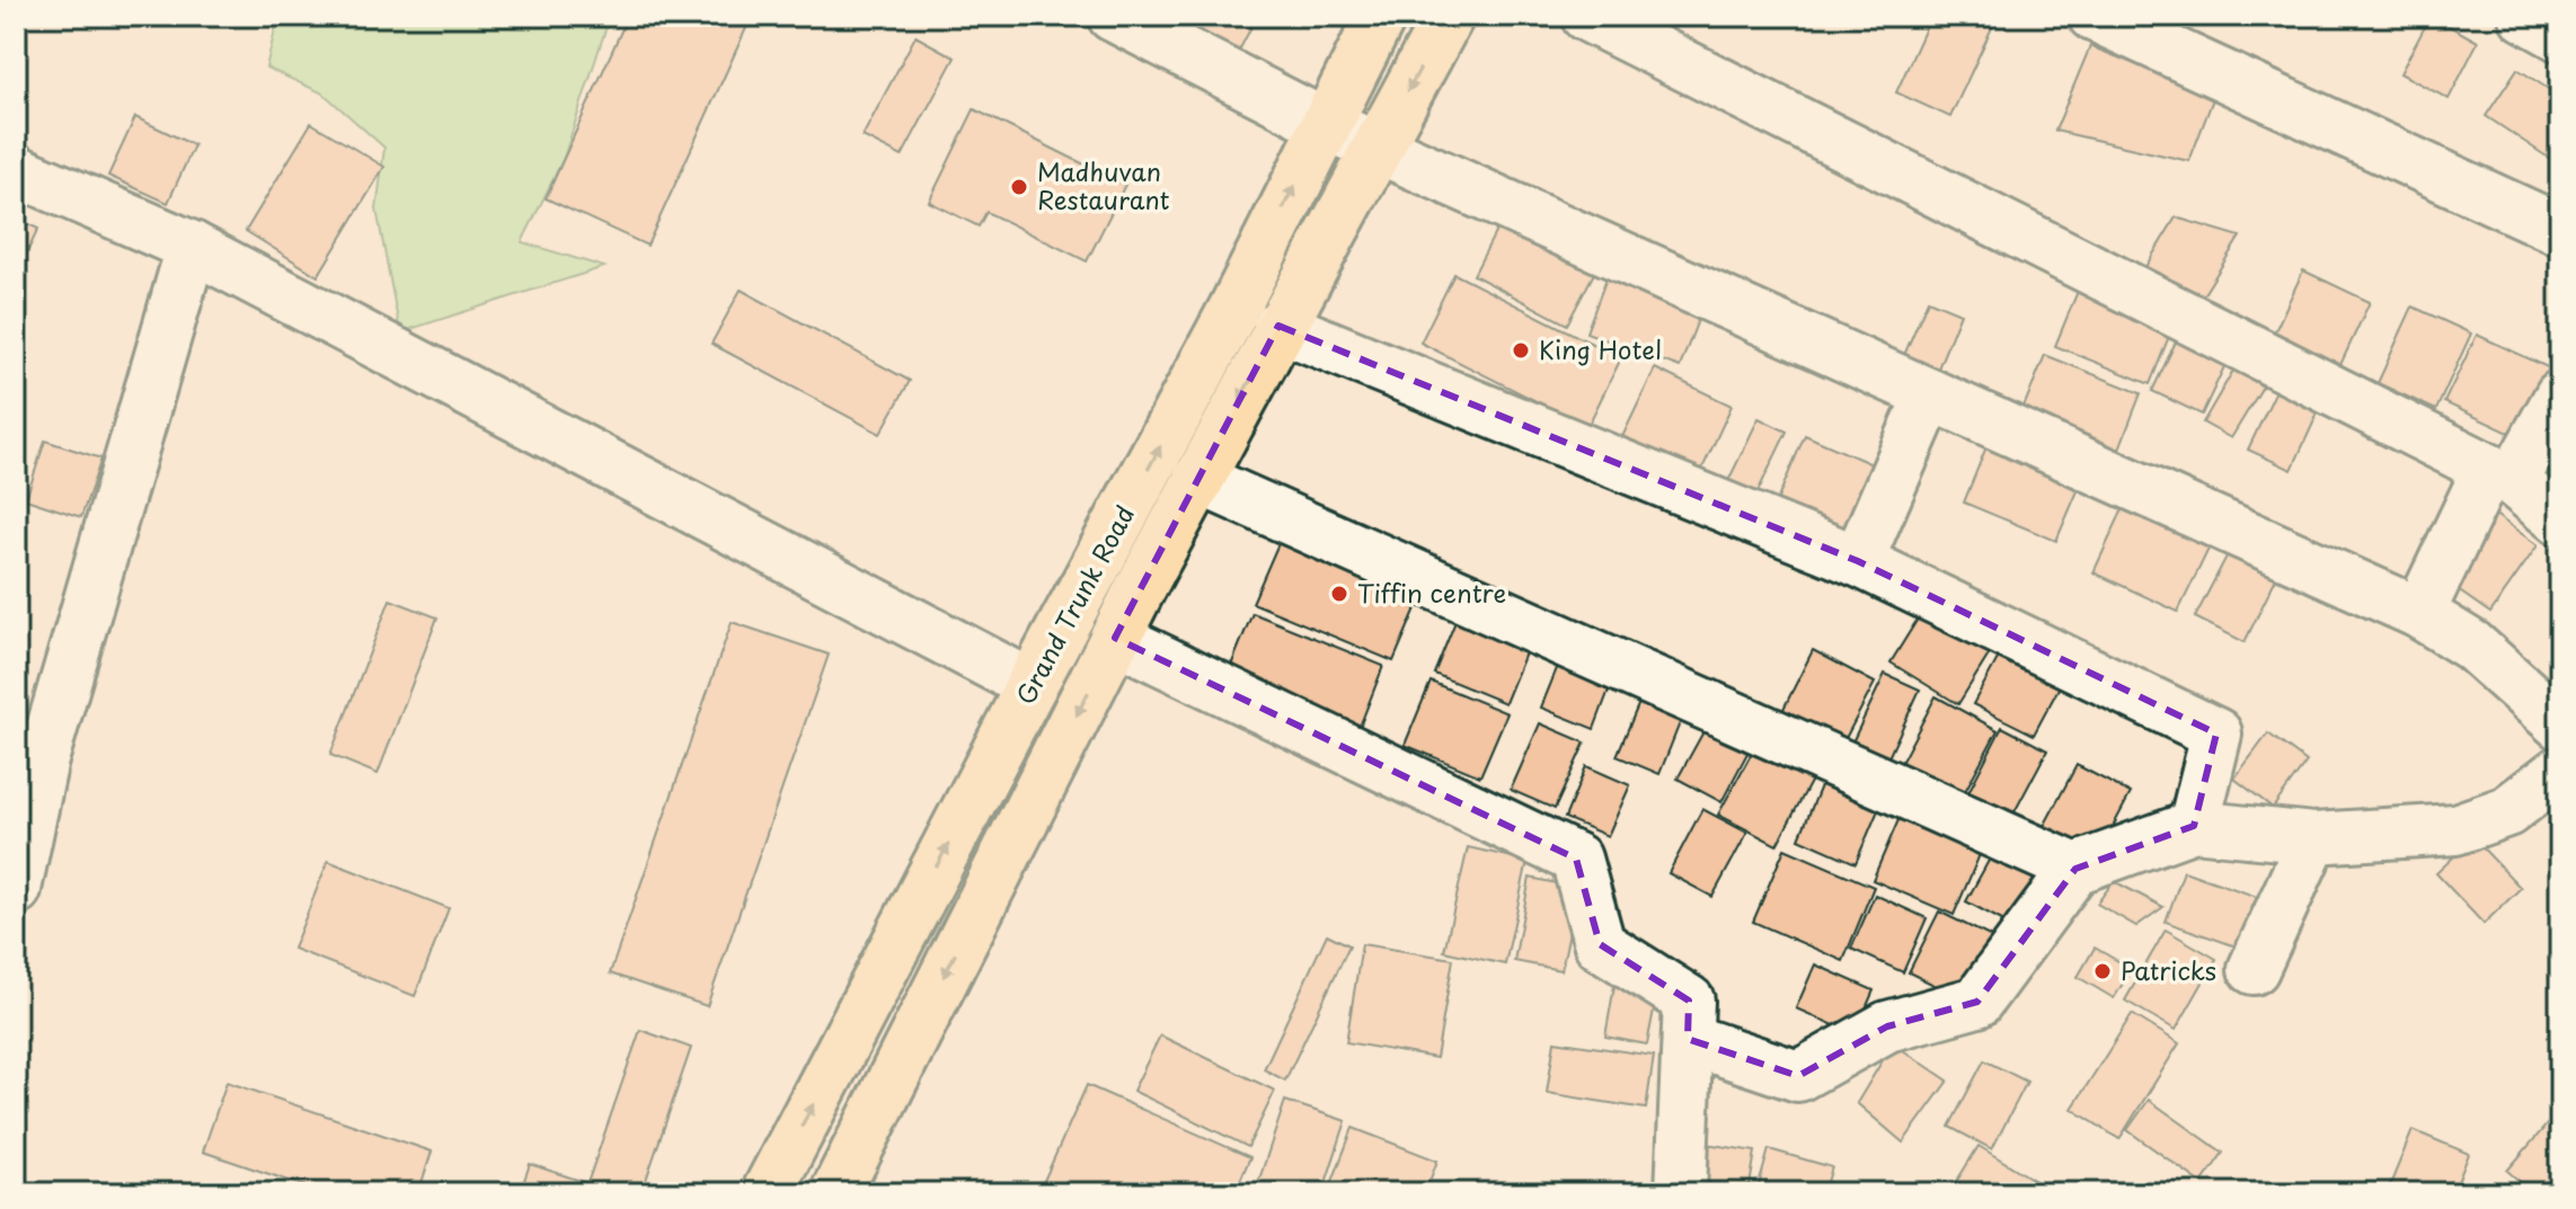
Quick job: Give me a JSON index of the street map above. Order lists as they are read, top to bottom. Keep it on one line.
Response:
{"streets":{"main road":["Grand Trunk Road"]},"places":["Madhuvan Restaurant","King Hotel","Tiffin centre","Patricks"]}
